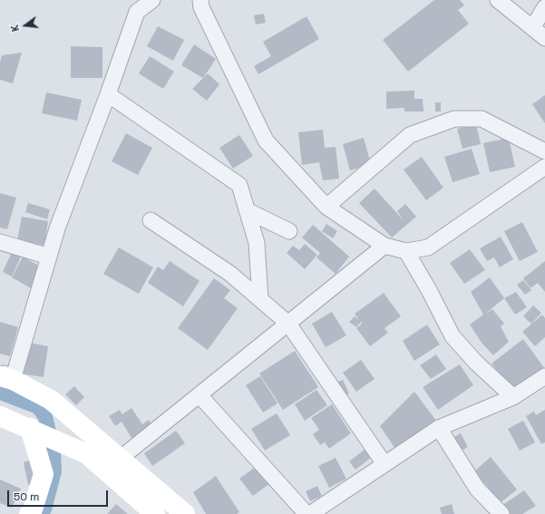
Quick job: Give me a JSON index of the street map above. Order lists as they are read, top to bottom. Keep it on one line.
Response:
{"scale_bar":"50 m","north":"left"}
